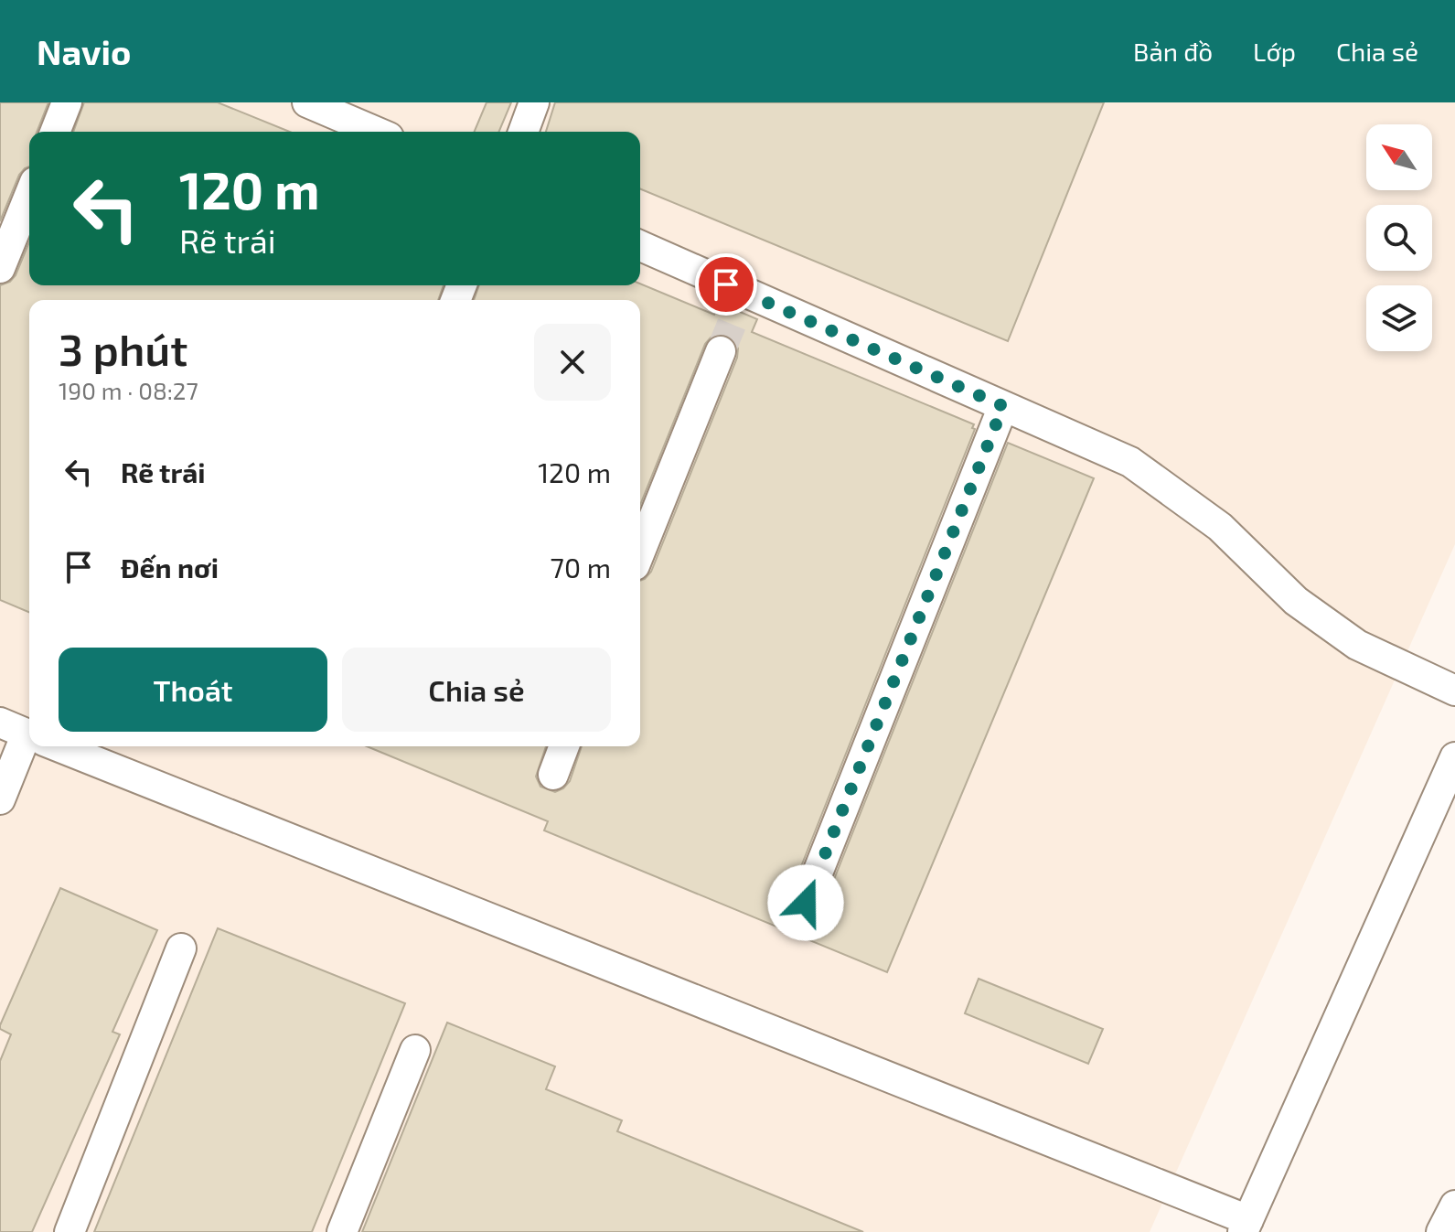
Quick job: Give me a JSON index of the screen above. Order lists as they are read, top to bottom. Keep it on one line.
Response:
{"north":"top left","page":{"header":"Navio","nav":["Bản đồ","Lớp","Chia sẻ"],"turn":["120 m","Rẽ trái"],"heading":["3 phút","190 m · 08:27"],"list":[{"name":"Rẽ trái","value":"120 m"},{"name":"Đến nơi","value":"70 m"}],"buttons":["Thoát","Chia sẻ"]}}
